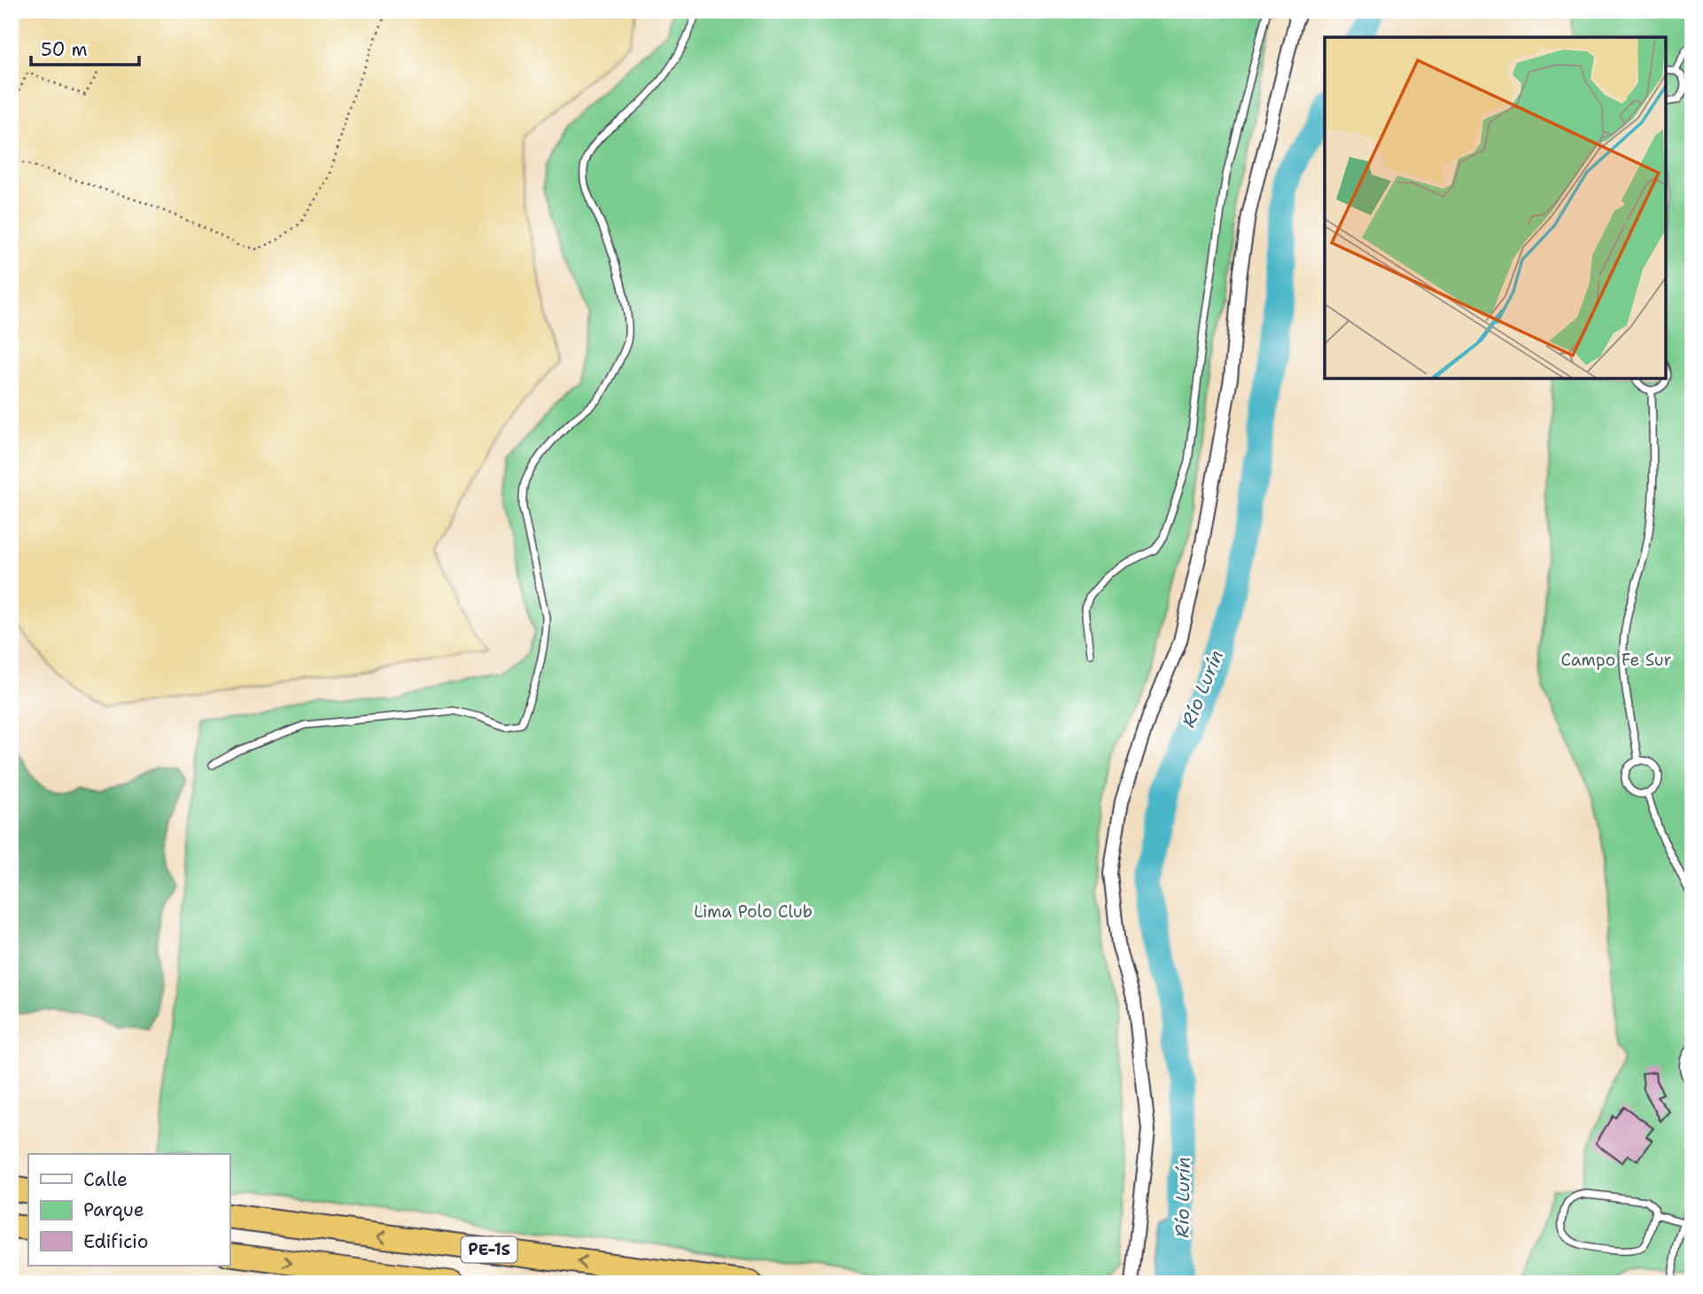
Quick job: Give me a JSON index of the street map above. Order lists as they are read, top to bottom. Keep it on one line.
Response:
{"streets":{"highway":["PE-1S"]},"water":["Río Lurín"],"parks":["Campo Fe Sur","Lima Polo Club"],"legend":["Calle","Parque","Edificio"],"scale_bar":"50 m"}
